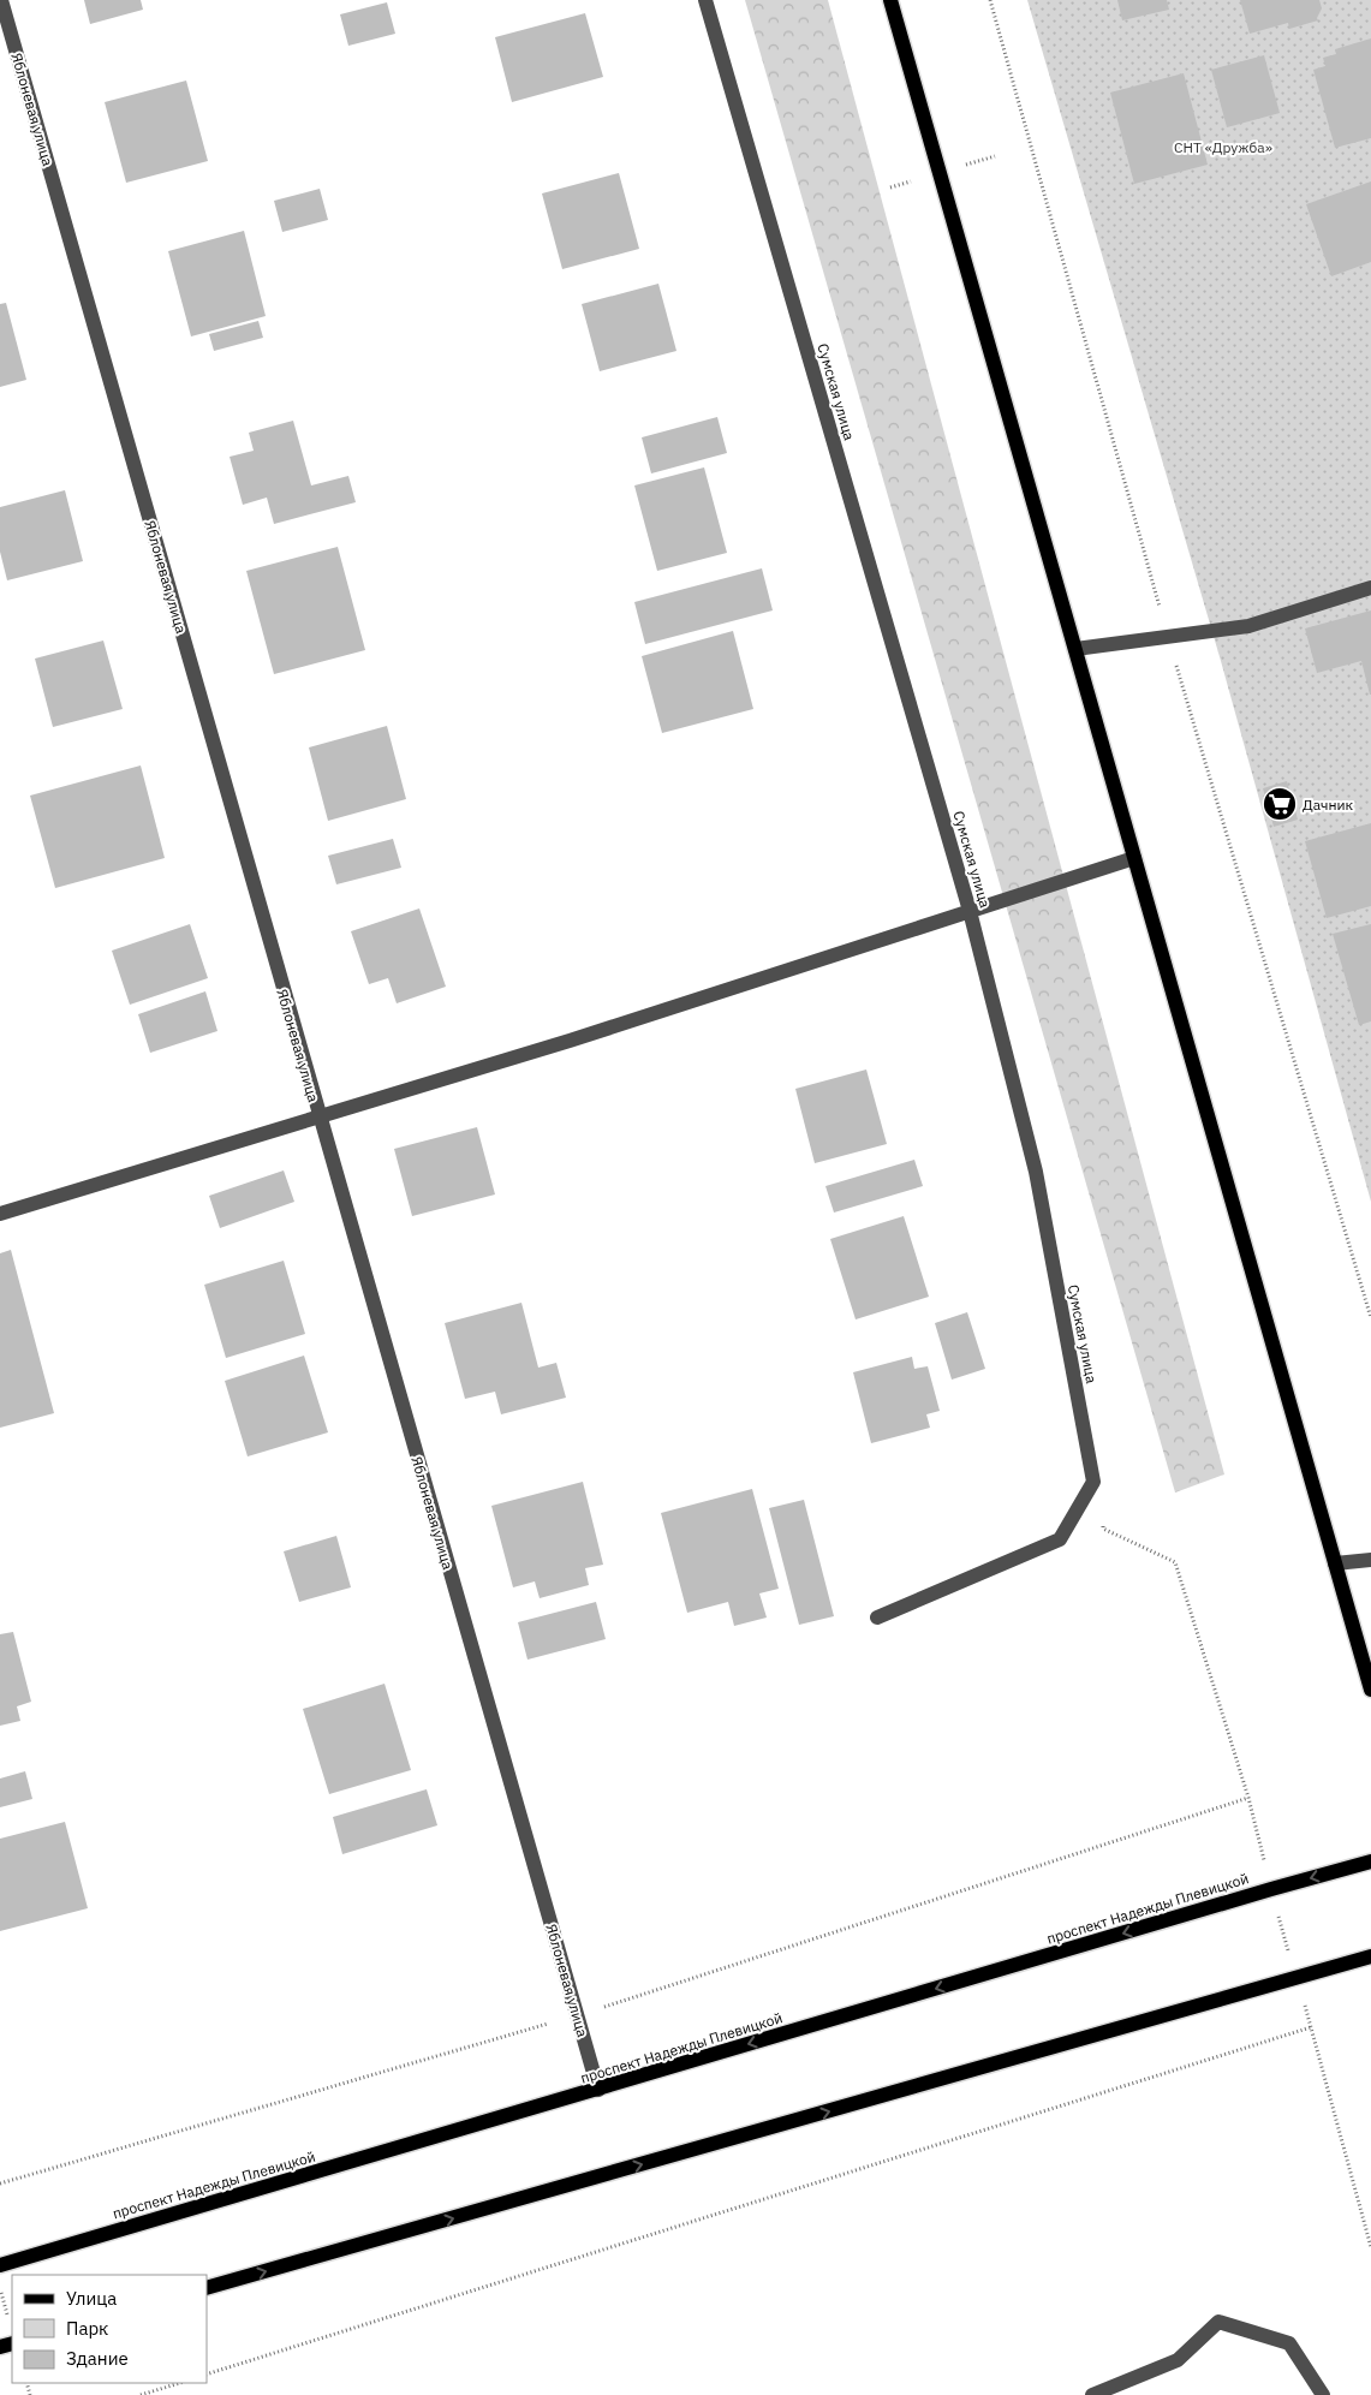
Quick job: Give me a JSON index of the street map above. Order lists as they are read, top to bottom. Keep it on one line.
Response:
{"streets":{"main road":["проспект Надежды Плевицкой"],"street":["Яблоневая улица","Сумская улица"]},"crossings":[["Яблоневая улица","проспект Надежды Плевицкой"]],"parks":["СНТ «Дружба»"],"places":{"supermarket":["Дачник"]},"legend":["Улица","Парк","Здание"]}
